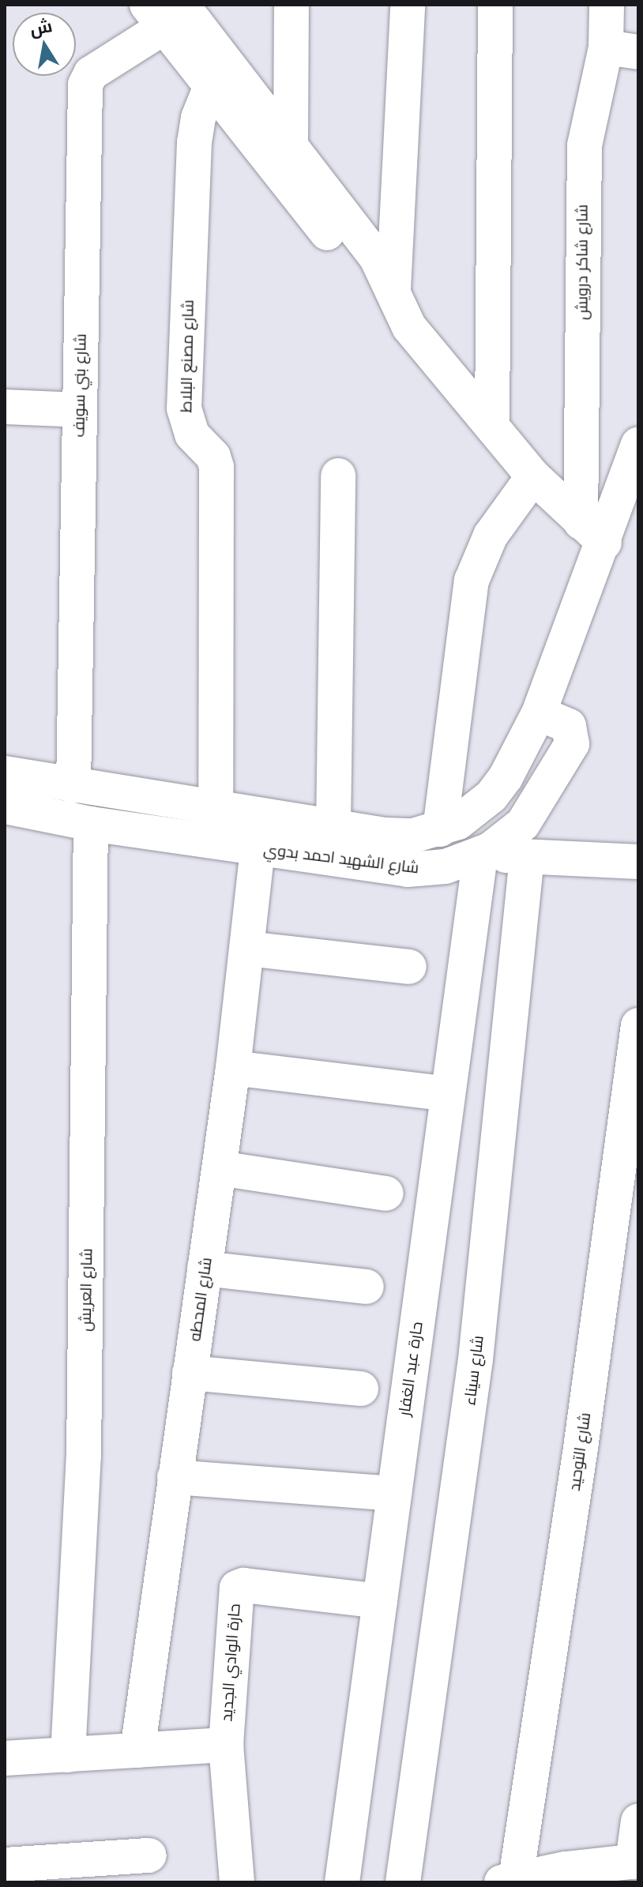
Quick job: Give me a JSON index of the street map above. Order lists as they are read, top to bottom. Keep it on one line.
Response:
{"streets":{"street":["شارع شاكر درويش","شارع مصنع البلاط","شارع بني سويف","شارع الشهيد احمد بدوي","شارع العريش","شارع المحطه","حارة عبد الغفار","شارع سيناء","شارع التوحيد","حارة الوادي الجديد"]},"crossings":[["شارع شاكر درويش","شارع الشهيد احمد بدوي"],["شارع مصنع البلاط","شارع الشهيد احمد بدوي"],["شارع بني سويف","شارع الشهيد احمد بدوي"],["شارع الشهيد احمد بدوي","شارع العريش"],["شارع الشهيد احمد بدوي","شارع المحطه"],["شارع الشهيد احمد بدوي","حارة عبد الغفار"],["حارة عبد الغفار","حارة الوادي الجديد"]],"north":"top"}
